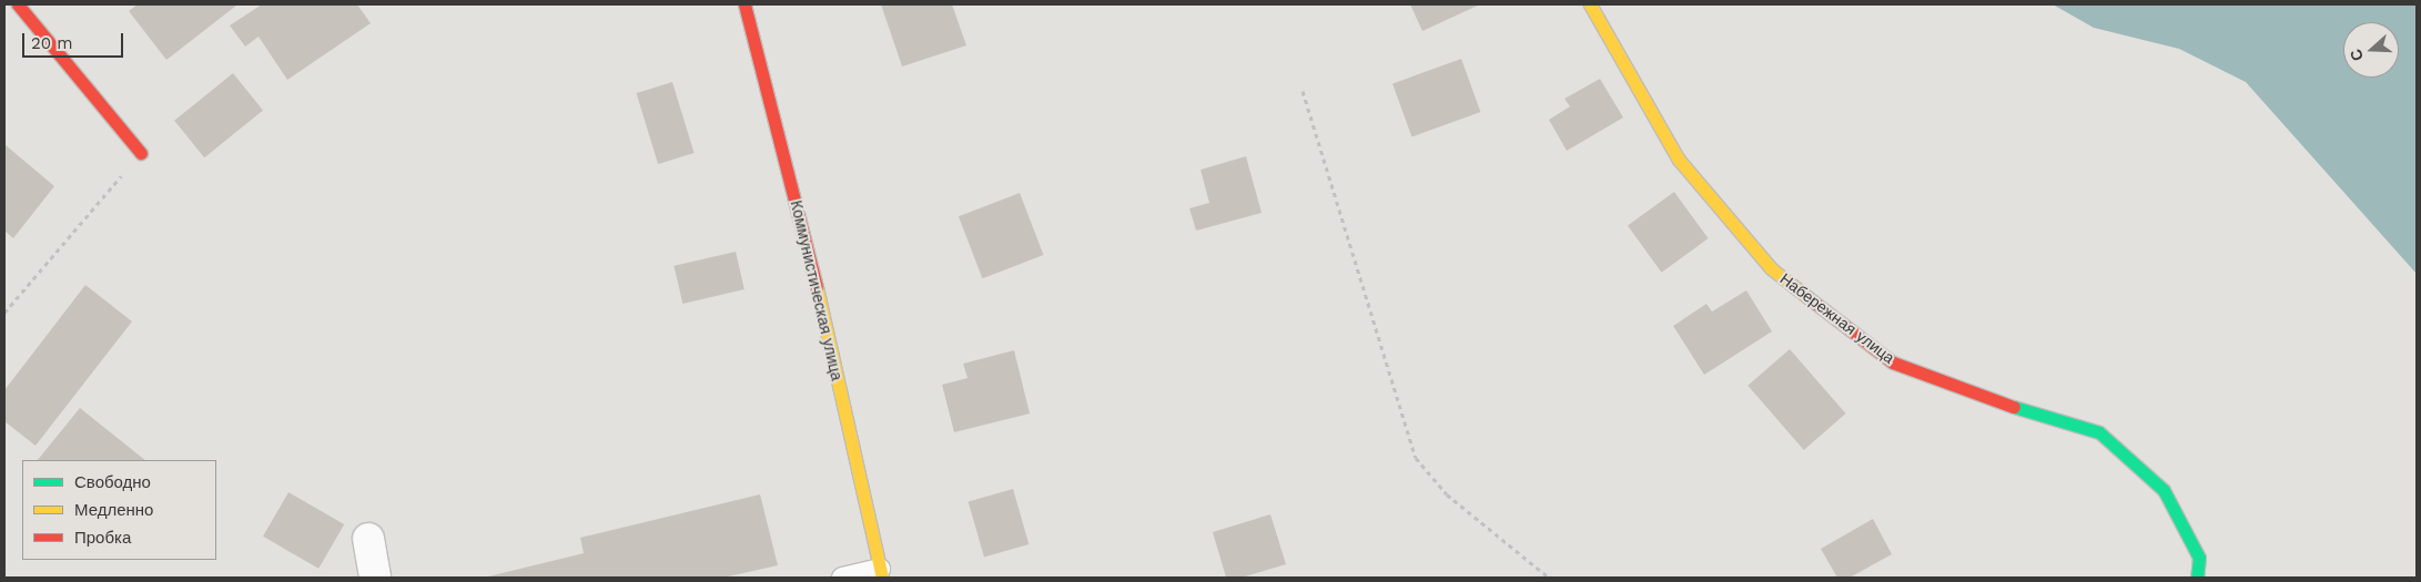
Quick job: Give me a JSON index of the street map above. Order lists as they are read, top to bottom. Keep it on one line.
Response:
{"streets":{"street":["Коммунистическая улица","Набережная улица"]},"legend":["Свободно","Медленно","Пробка"],"scale_bar":"20 m","north":"left"}
